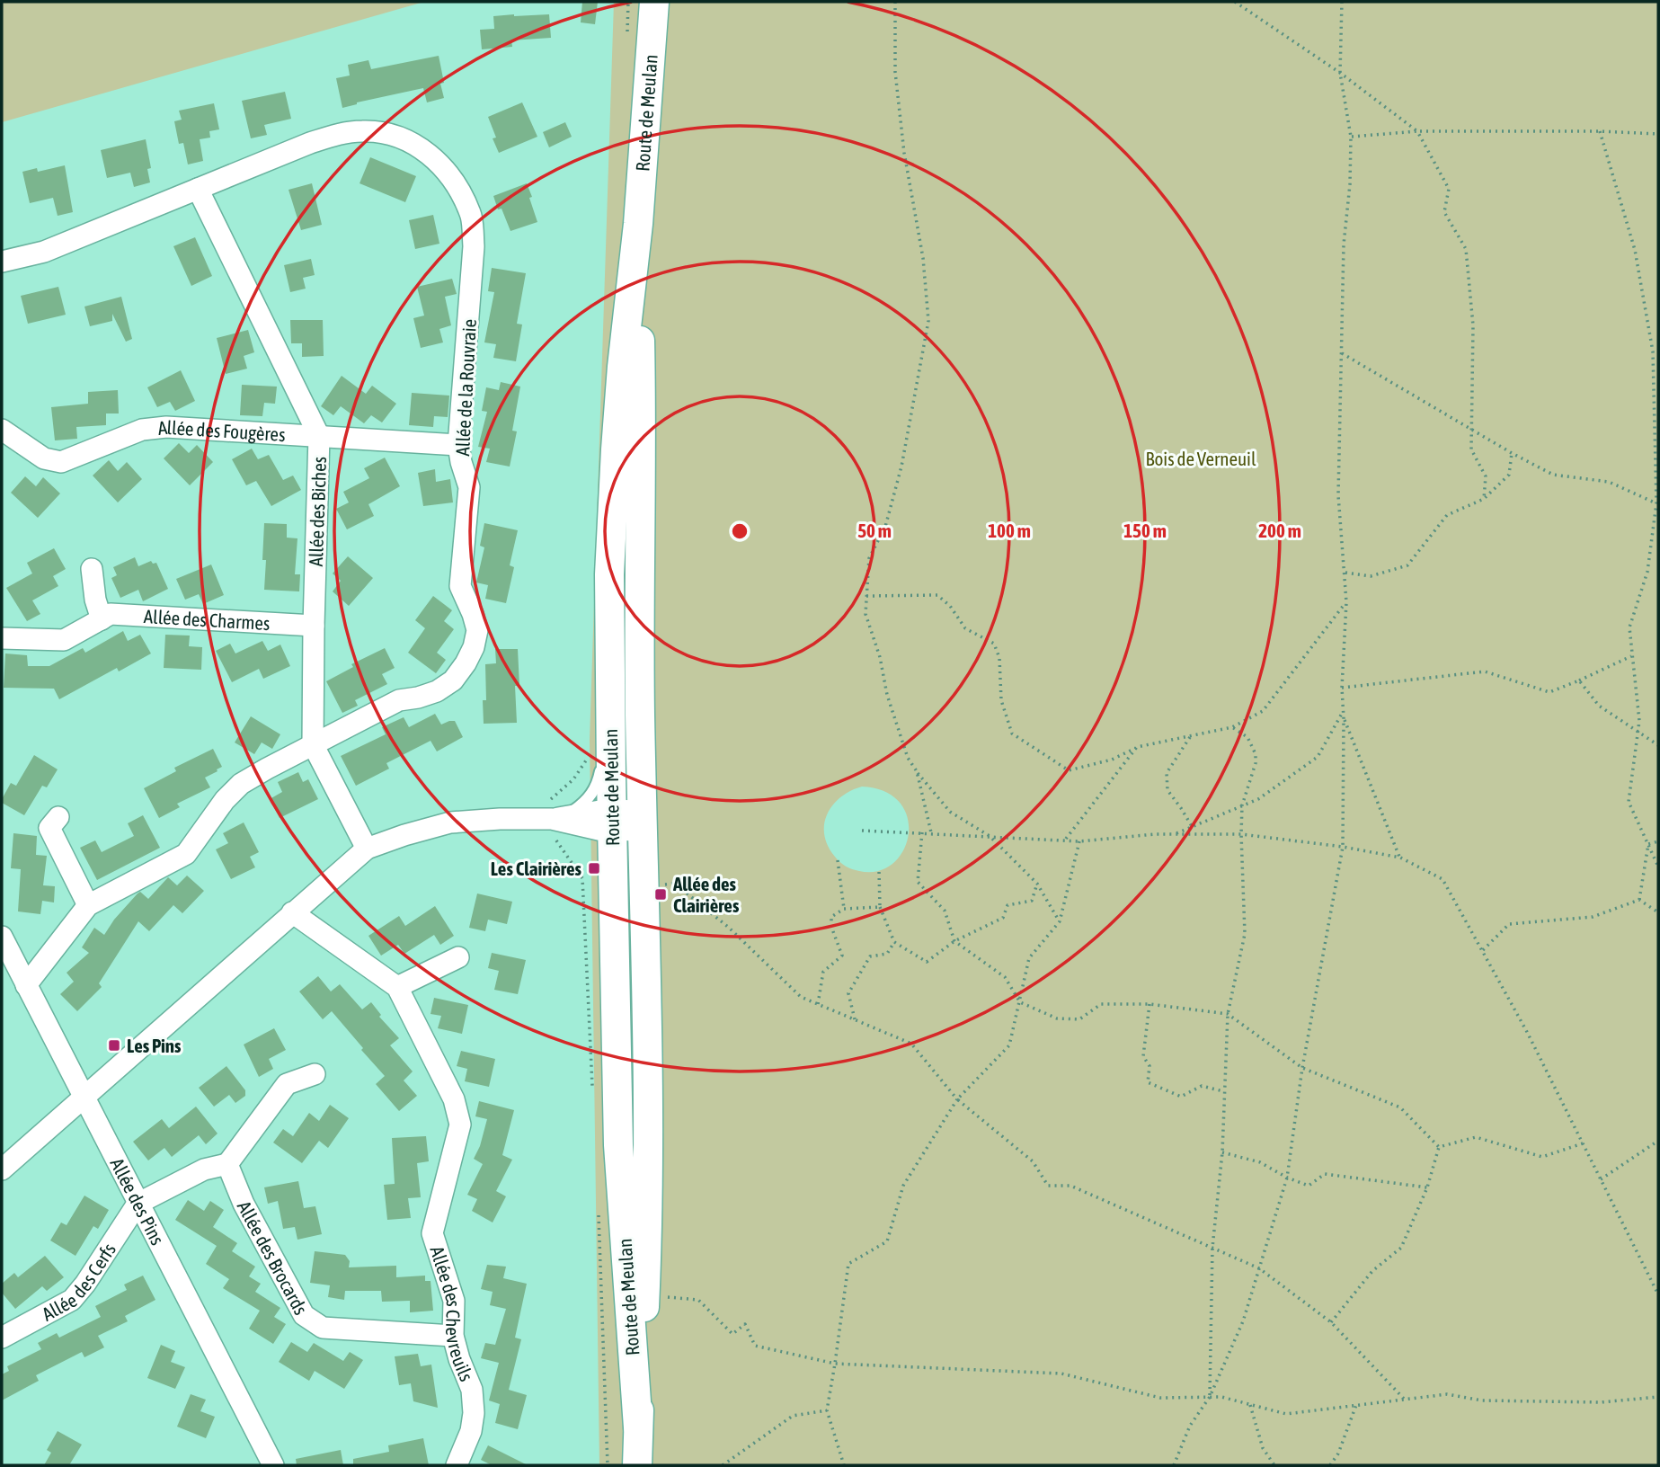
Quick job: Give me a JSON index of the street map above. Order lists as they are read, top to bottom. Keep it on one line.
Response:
{"streets":{"main road":["Route de Meulan"],"street":["Allée de la Rouvraie","Allée des Fougères","Allée des Biches","Allée des Charmes","Allée des Pins","Allée des Brocards","Allée des Cerfs","Allée des Chevreuils"]},"crossings":[["Allée de la Rouvraie","Allée des Fougères"],["Allée de la Rouvraie","Allée des Biches"],["Allée de la Rouvraie","Allée des Pins"],["Allée des Fougères","Allée des Biches"],["Allée des Biches","Allée des Charmes"],["Allée des Pins","Allée des Cerfs"],["Allée des Brocards","Allée des Chevreuils"]],"parks":["Bois de Verneuil"],"places":{"transit":["Les Clairières","Allée des Clairières","Les Pins"]},"rings":["50 m","100 m","150 m","200 m"]}
